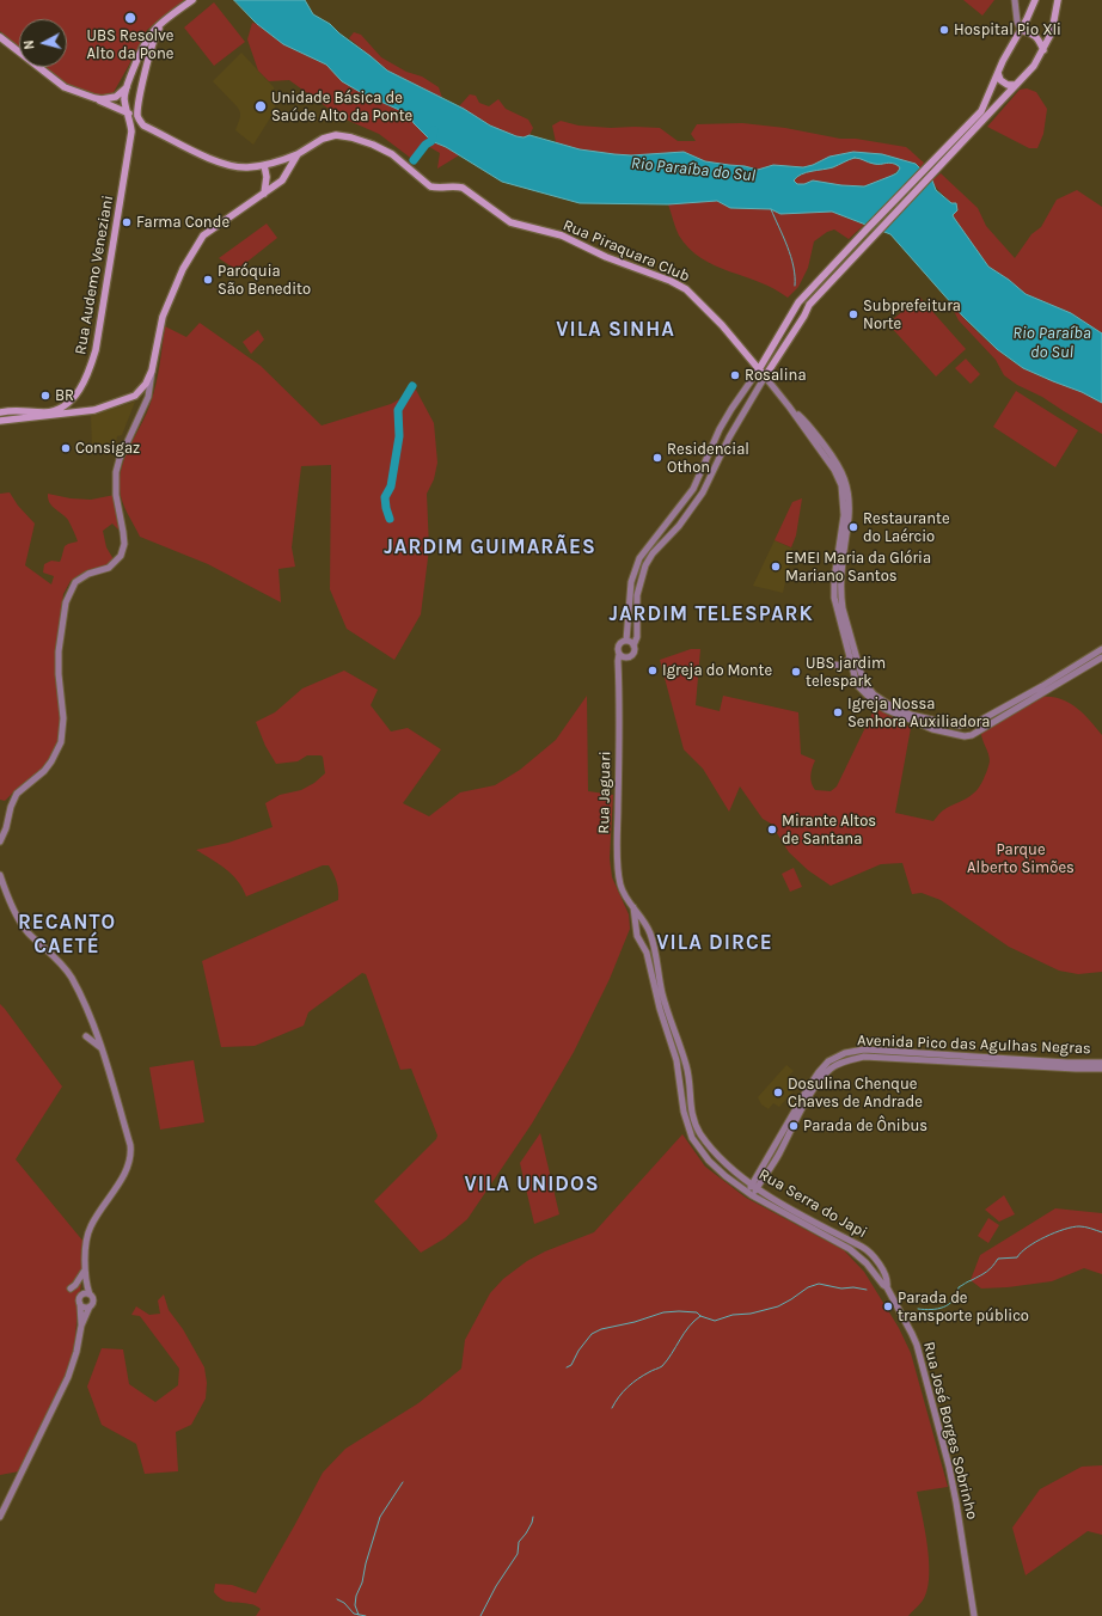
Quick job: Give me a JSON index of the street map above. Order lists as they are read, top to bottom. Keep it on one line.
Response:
{"streets":{"main road":["Rua Piraquara Club","Rua Audemo Veneziani"],"street":["Rua Jaguari","Avenida Pico das Agulhas Negras","Rua Serra do Japi","Rua José Borges Sobrinho"]},"crossings":[["Rua Jaguari","Rua Serra do Japi"],["Avenida Pico das Agulhas Negras","Rua Serra do Japi"],["Rua Serra do Japi","Rua José Borges Sobrinho"]],"districts":["VILA SINHA","JARDIM GUIMARÃES","JARDIM TELESPARK","RECANTO CAETÉ","VILA DIRCE","VILA UNIDOS"],"water":["Rio Paraíba do Sul"],"parks":["Parque Alberto Simões"],"places":["UBS Resolve Alto da Pone","Hospital Pio XIi","Unidade Básica de Saúde Alto da Ponte","Farma Conde","Paróquia São Benedito","Subprefeitura Norte","Rosalina","BR","Consigaz","Residencial Othon","Restaurante do Laércio","EMEI Maria da Glória Mariano Santos","Igreja do Monte","UBS jardim telespark","Igreja Nossa Senhora Auxiliadora","Mirante Altos de Santana","Dosulina Chenque Chaves de Andrade","Parada de Ônibus","Parada de transporte público"],"north":"left"}
